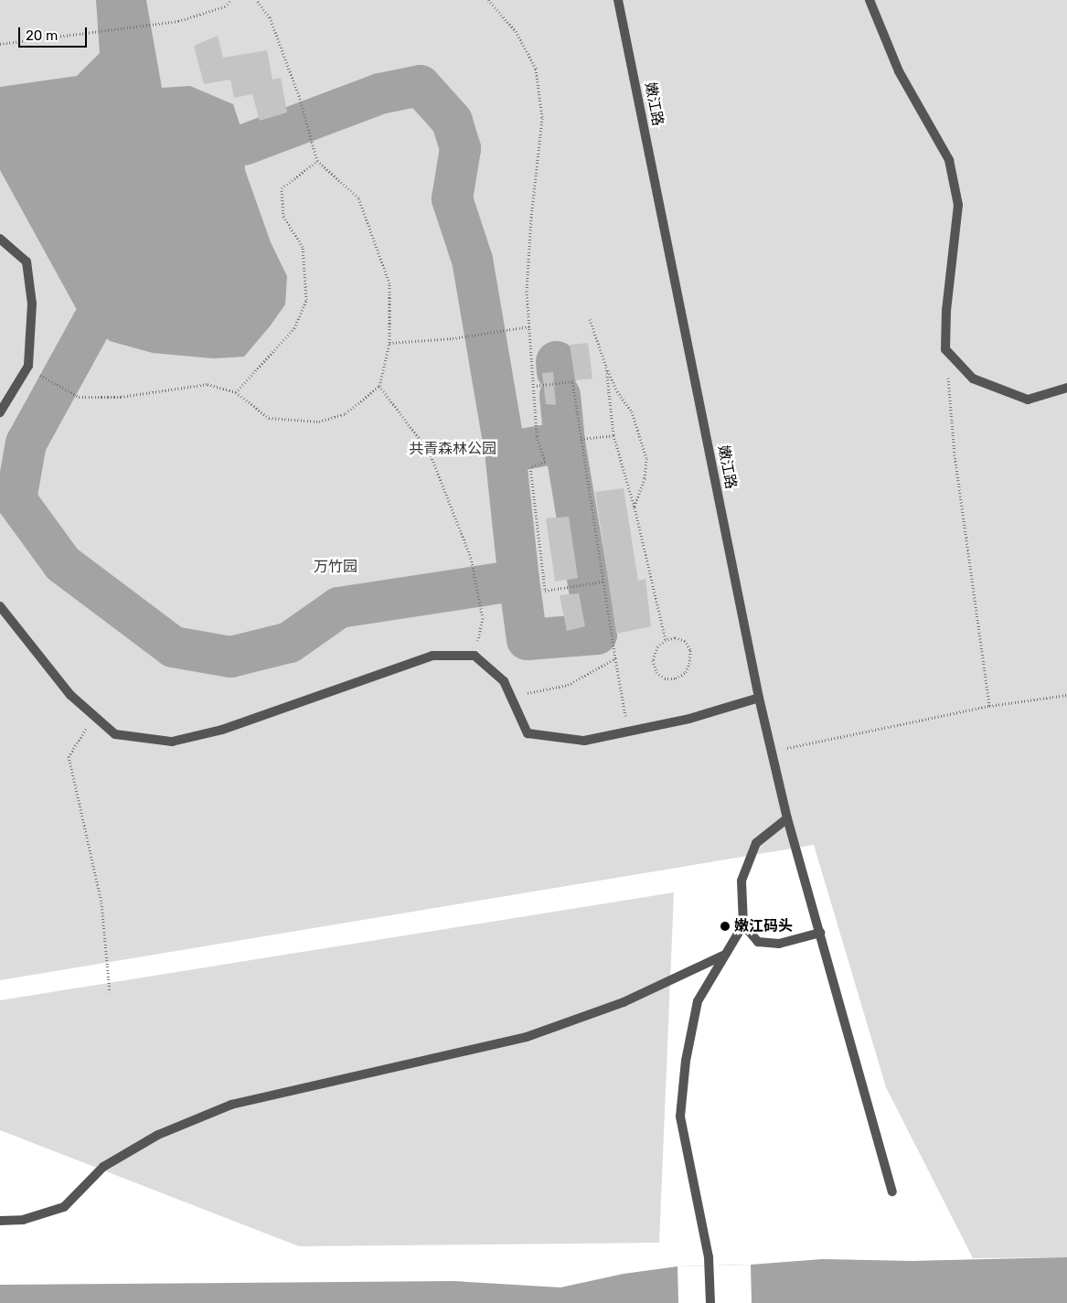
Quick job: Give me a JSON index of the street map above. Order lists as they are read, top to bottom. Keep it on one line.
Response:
{"streets":{"street":["嫩江路"]},"parks":["共青森林公园","万竹园"],"places":["嫩江码头"],"scale_bar":"20 m"}
